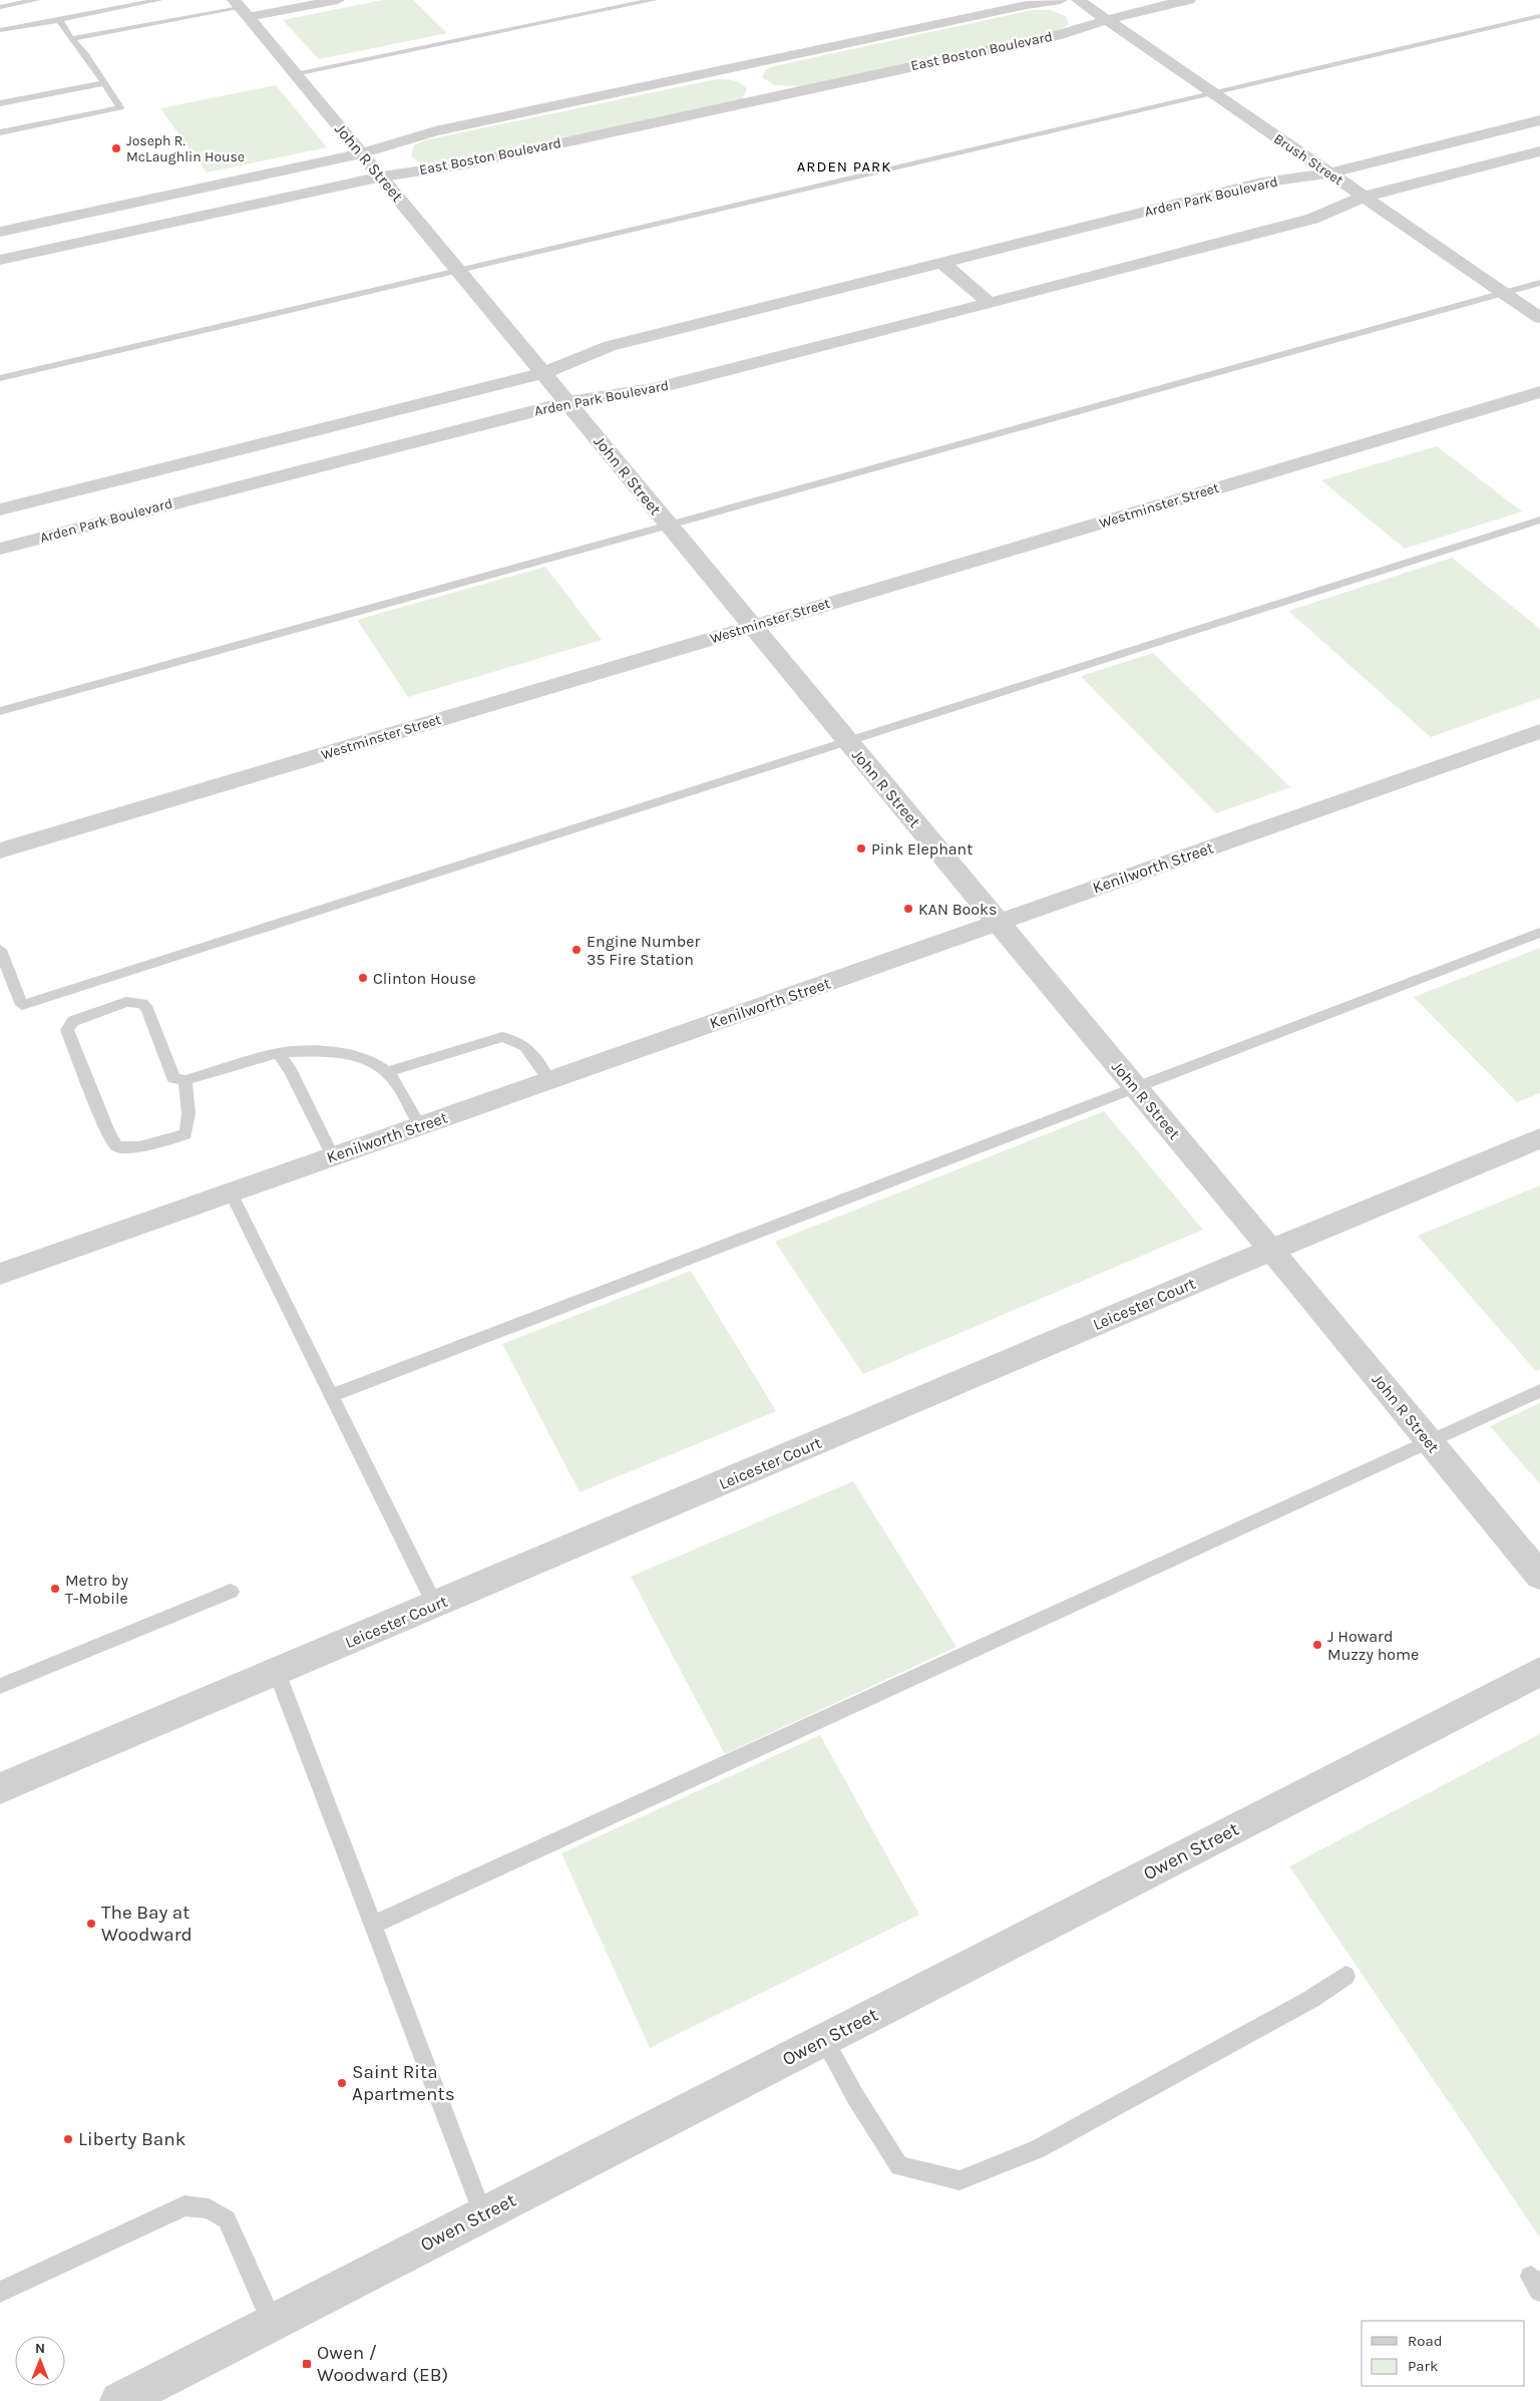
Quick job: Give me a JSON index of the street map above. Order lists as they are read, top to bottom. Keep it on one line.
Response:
{"streets":{"street":["East Boston Boulevard","Brush Street","John R Street","Arden Park Boulevard","Westminster Street","Kenilworth Street","Leicester Court","Owen Street"]},"crossings":[["East Boston Boulevard","Brush Street"],["East Boston Boulevard","John R Street"],["Brush Street","Arden Park Boulevard"],["John R Street","Arden Park Boulevard"],["John R Street","Westminster Street"],["John R Street","Kenilworth Street"],["John R Street","Leicester Court"]],"districts":["ARDEN PARK"],"places":{"other":["Joseph R. McLaughlin House","Pink Elephant","KAN Books","Engine Number 35 Fire Station","Clinton House","Metro by T-Mobile","J Howard Muzzy home","The Bay at Woodward","Saint Rita Apartments","Liberty Bank"],"transit":["Owen / Woodward (EB)"]},"legend":["Road","Park"],"north":"top"}
